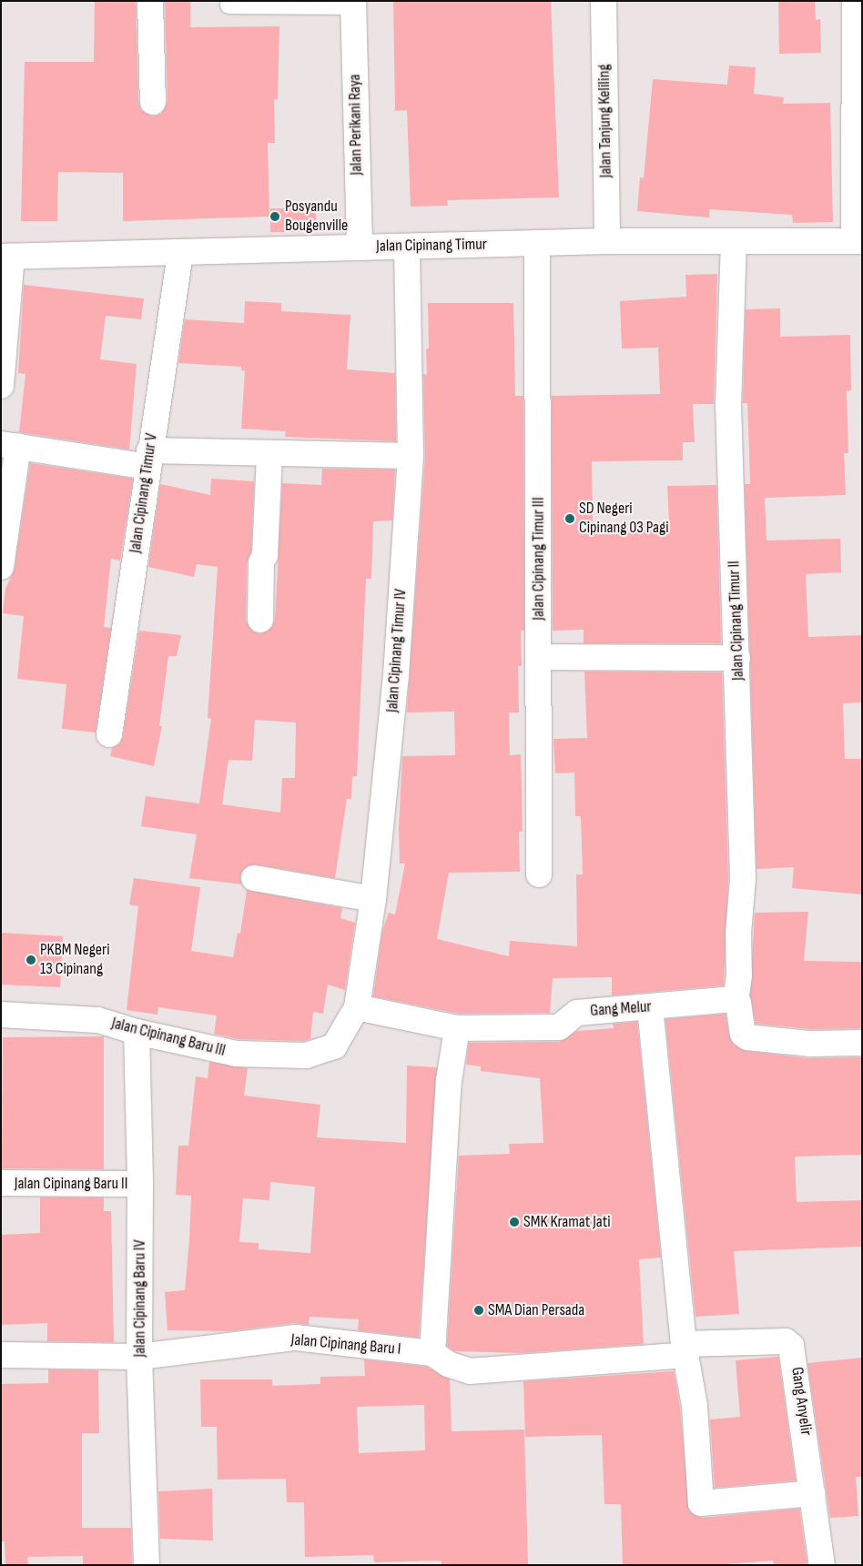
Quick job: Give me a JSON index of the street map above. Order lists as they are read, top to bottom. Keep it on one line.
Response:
{"streets":{"street":["Jalan Tanjung Keliling","Jalan Perikani Raya","Jalan Cipinang Timur","Jalan Cipinang Timur V","Jalan Cipinang Timur III","Jalan Cipinang Timur II","Jalan Cipinang Timur IV","Gang Melur","Jalan Cipinang Baru III","Jalan Cipinang Baru II","Jalan Cipinang Baru IV","Jalan Cipinang Baru I","Gang Anyelir"]},"crossings":[["Jalan Tanjung Keliling","Jalan Cipinang Timur"],["Jalan Perikani Raya","Jalan Cipinang Timur"],["Jalan Cipinang Timur","Jalan Cipinang Timur V"],["Jalan Cipinang Timur","Jalan Cipinang Timur III"],["Jalan Cipinang Timur","Jalan Cipinang Timur II"],["Jalan Cipinang Timur","Jalan Cipinang Timur IV"],["Jalan Cipinang Timur II","Gang Melur"],["Jalan Cipinang Timur IV","Gang Melur"],["Jalan Cipinang Timur IV","Jalan Cipinang Baru III"],["Jalan Cipinang Baru III","Jalan Cipinang Baru IV"],["Jalan Cipinang Baru II","Jalan Cipinang Baru IV"],["Jalan Cipinang Baru IV","Jalan Cipinang Baru I"],["Jalan Cipinang Baru I","Gang Anyelir"]],"places":["Posyandu Bougenville","SD Negeri Cipinang 03 Pagi","PKBM Negeri 13 Cipinang","SMK Kramat Jati","SMA Dian Persada"]}
